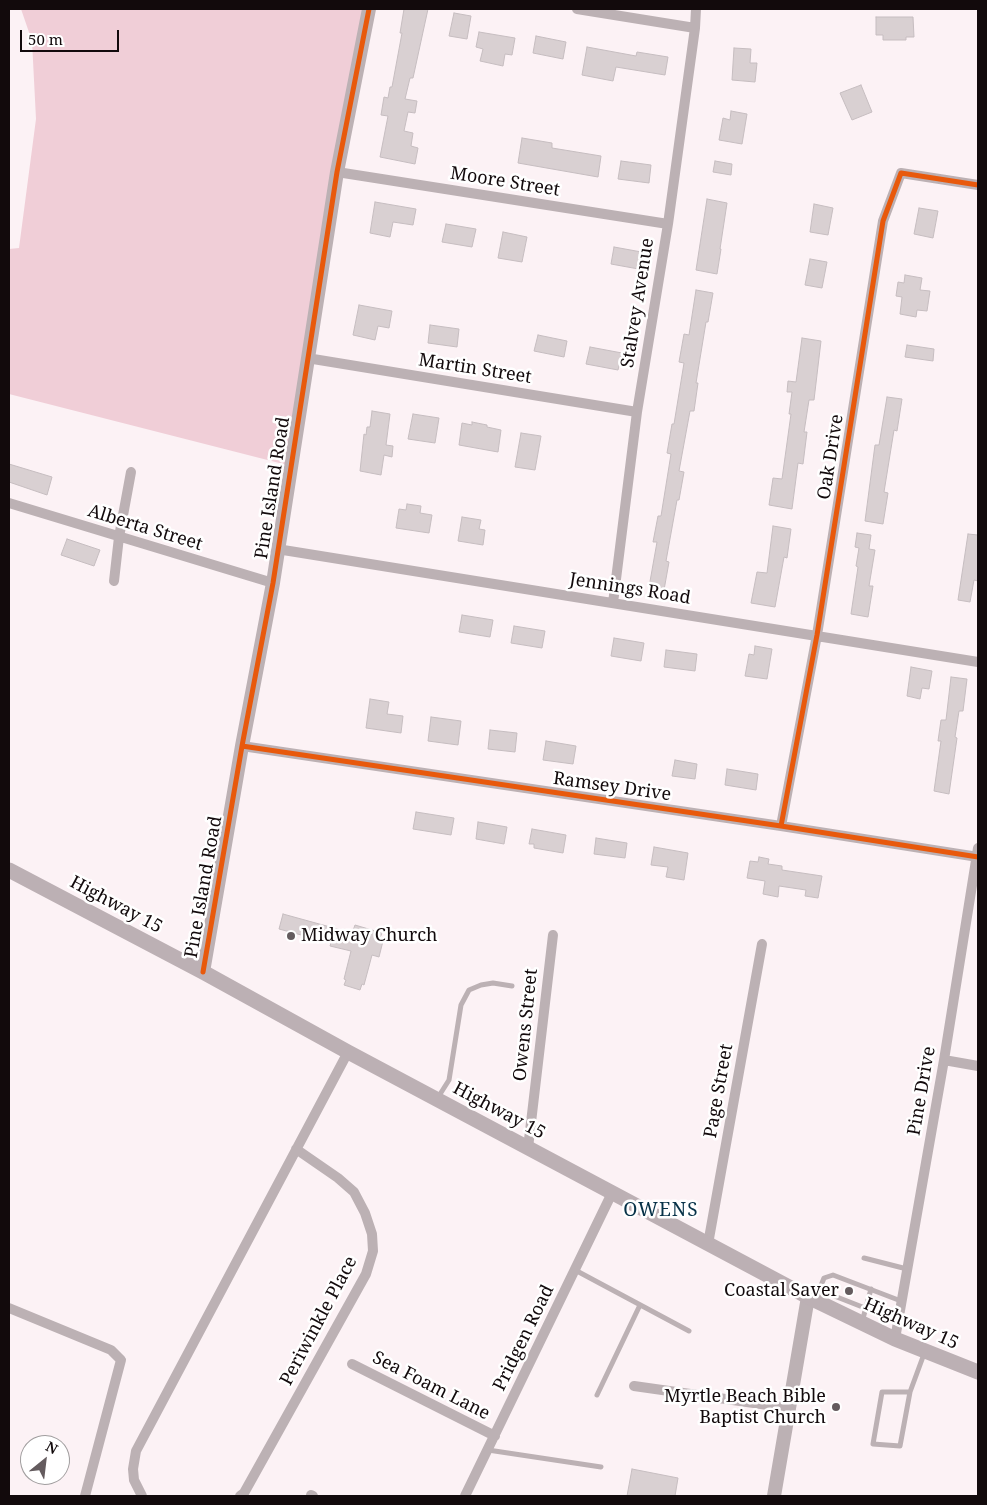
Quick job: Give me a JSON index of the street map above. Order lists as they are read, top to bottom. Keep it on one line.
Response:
{"streets":{"main road":["Highway 15"],"street":["Moore Street","Stalvey Avenue","Martin Street","Oak Drive","Pine Island Road","Alberta Street","Jennings Road","Ramsey Drive","Owens Street","Page Street","Pine Drive","Periwinkle Place","Pridgen Road","Sea Foam Lane"]},"crossings":[["Moore Street","Stalvey Avenue"],["Moore Street","Pine Island Road"],["Stalvey Avenue","Martin Street"],["Stalvey Avenue","Jennings Road"],["Martin Street","Pine Island Road"],["Oak Drive","Jennings Road"],["Oak Drive","Ramsey Drive"],["Pine Island Road","Alberta Street"],["Pine Island Road","Jennings Road"],["Pine Island Road","Ramsey Drive"],["Pine Island Road","Highway 15"],["Ramsey Drive","Pine Drive"],["Highway 15","Owens Street"],["Highway 15","Page Street"],["Highway 15","Pine Drive"],["Highway 15","Pridgen Road"],["Pridgen Road","Sea Foam Lane"]],"districts":["OWENS"],"places":["Midway Church","Coastal Saver","Myrtle Beach Bible Baptist Church"],"scale_bar":"50 m","north":"top right"}
